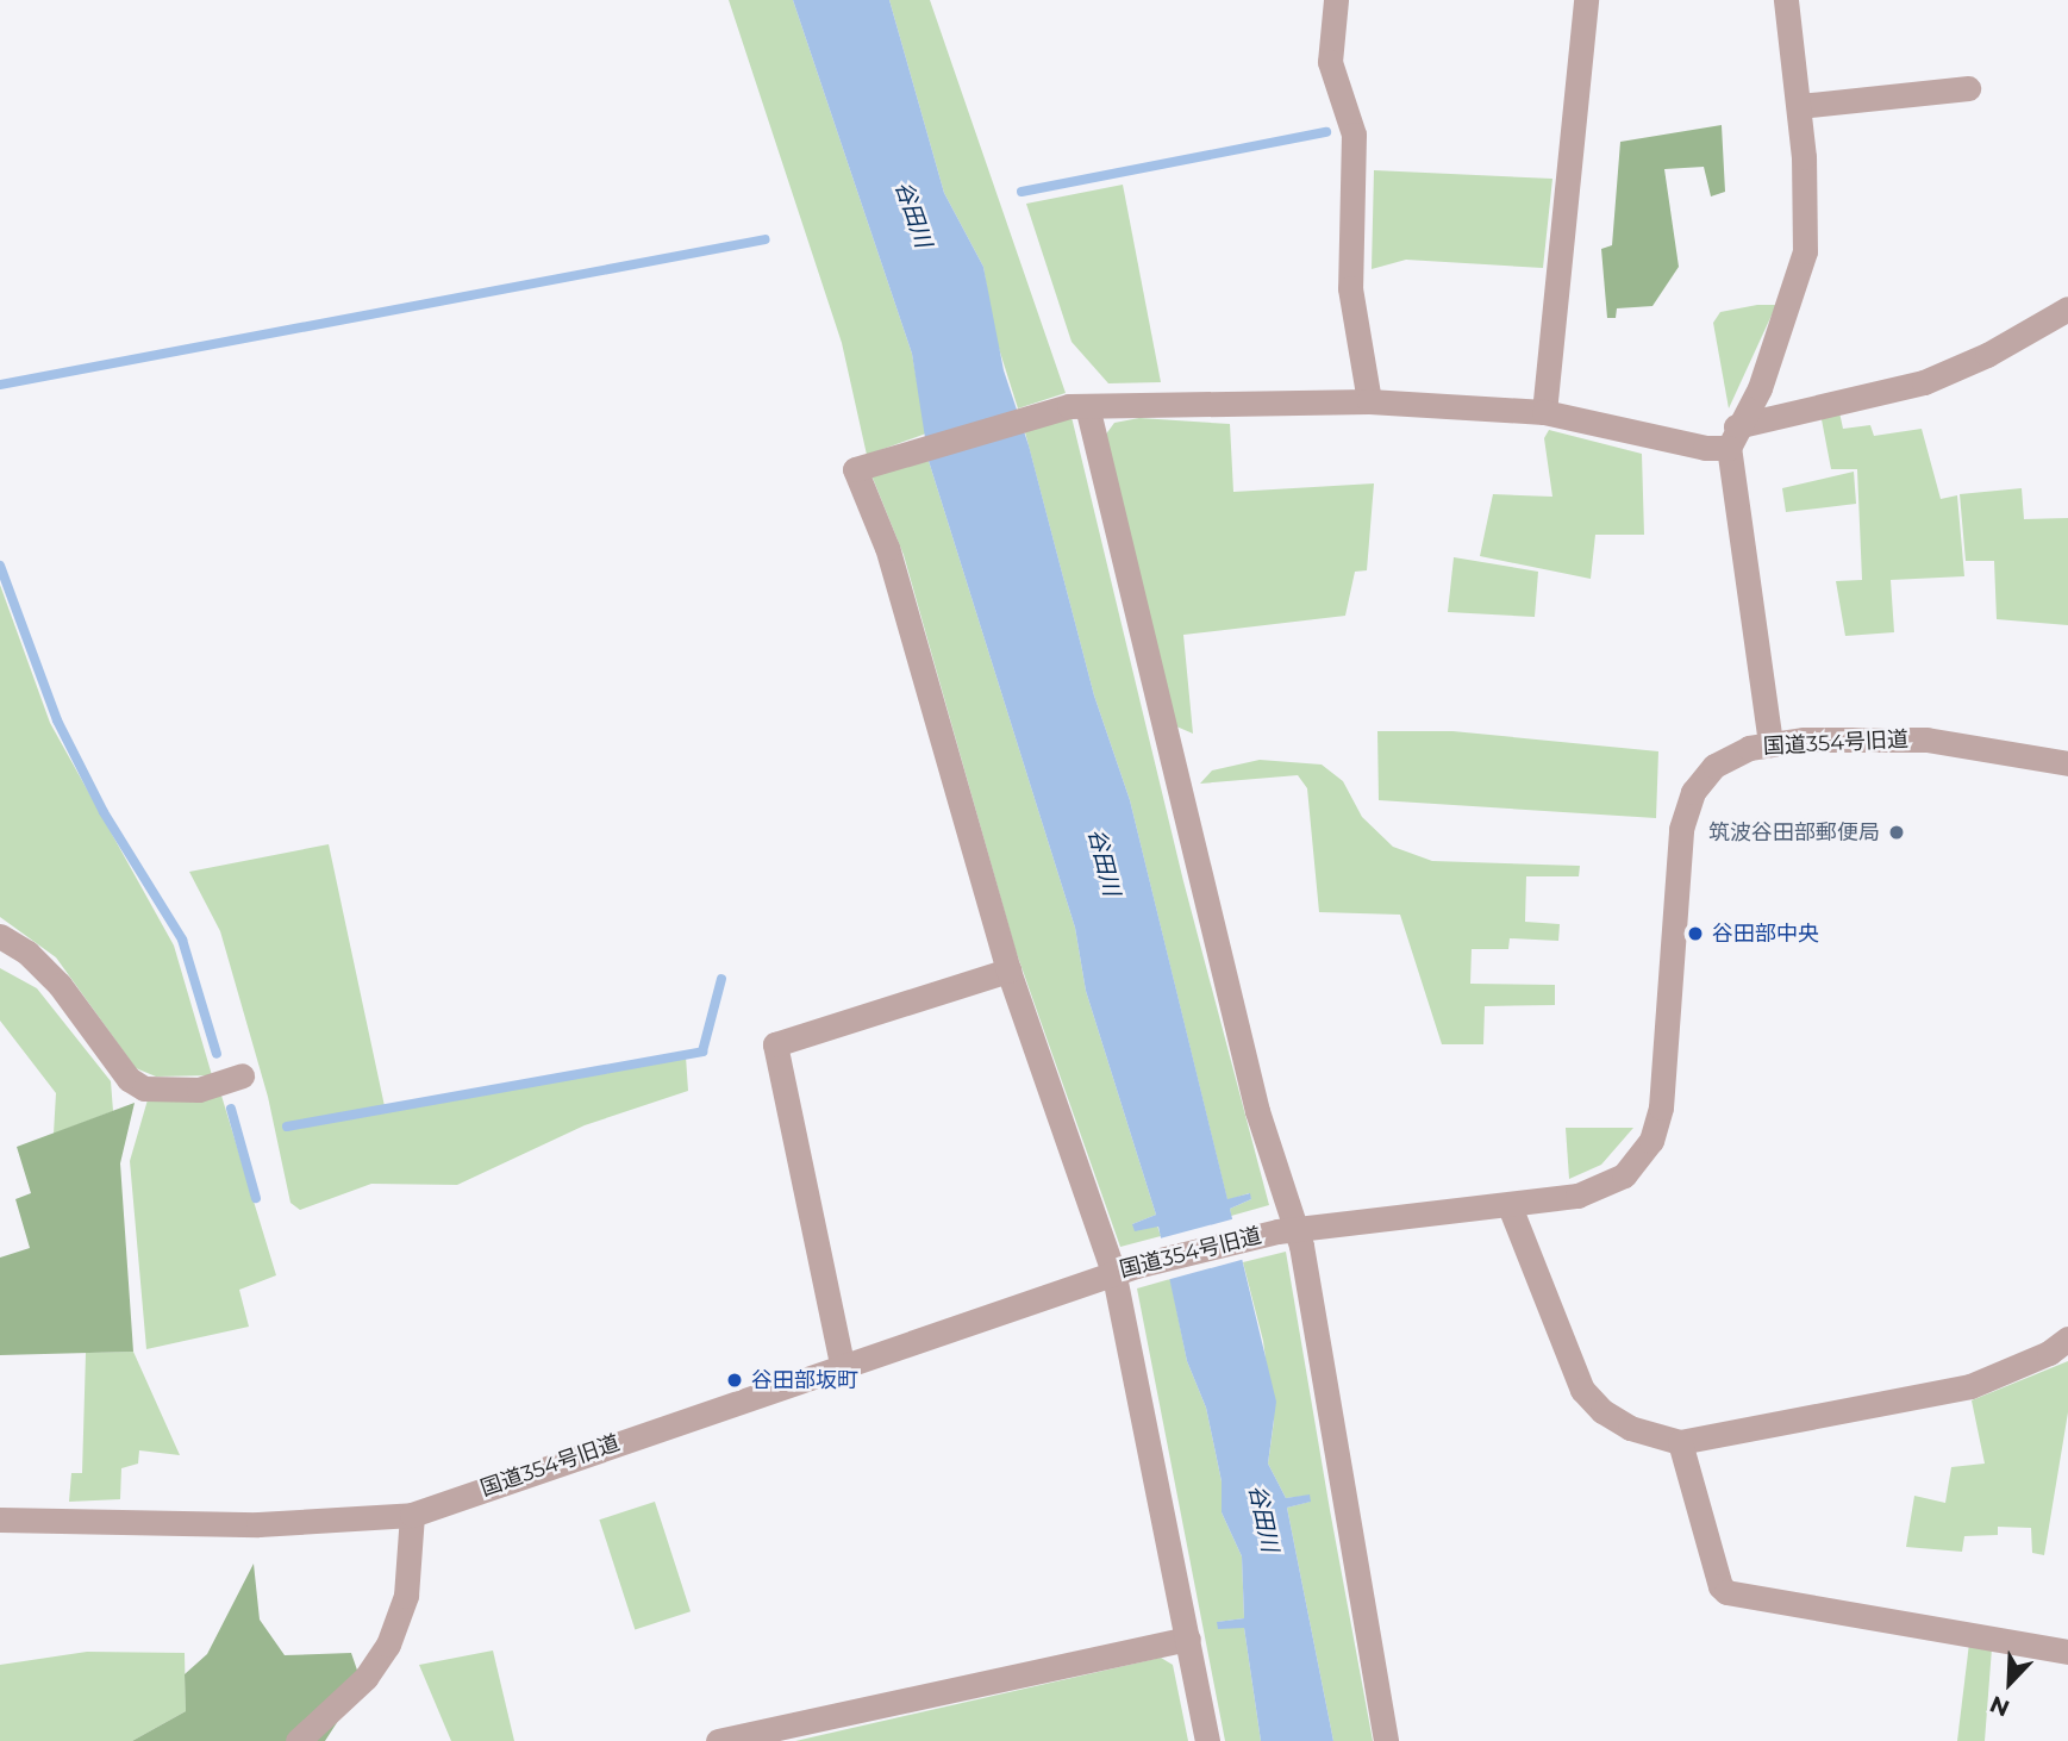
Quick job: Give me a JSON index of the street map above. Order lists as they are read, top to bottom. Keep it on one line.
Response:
{"streets":{"street":["国道354号旧道"]},"water":["谷田川"],"places":["筑波谷田部郵便局","谷田部中央","谷田部坂町"],"north":"bottom left"}
